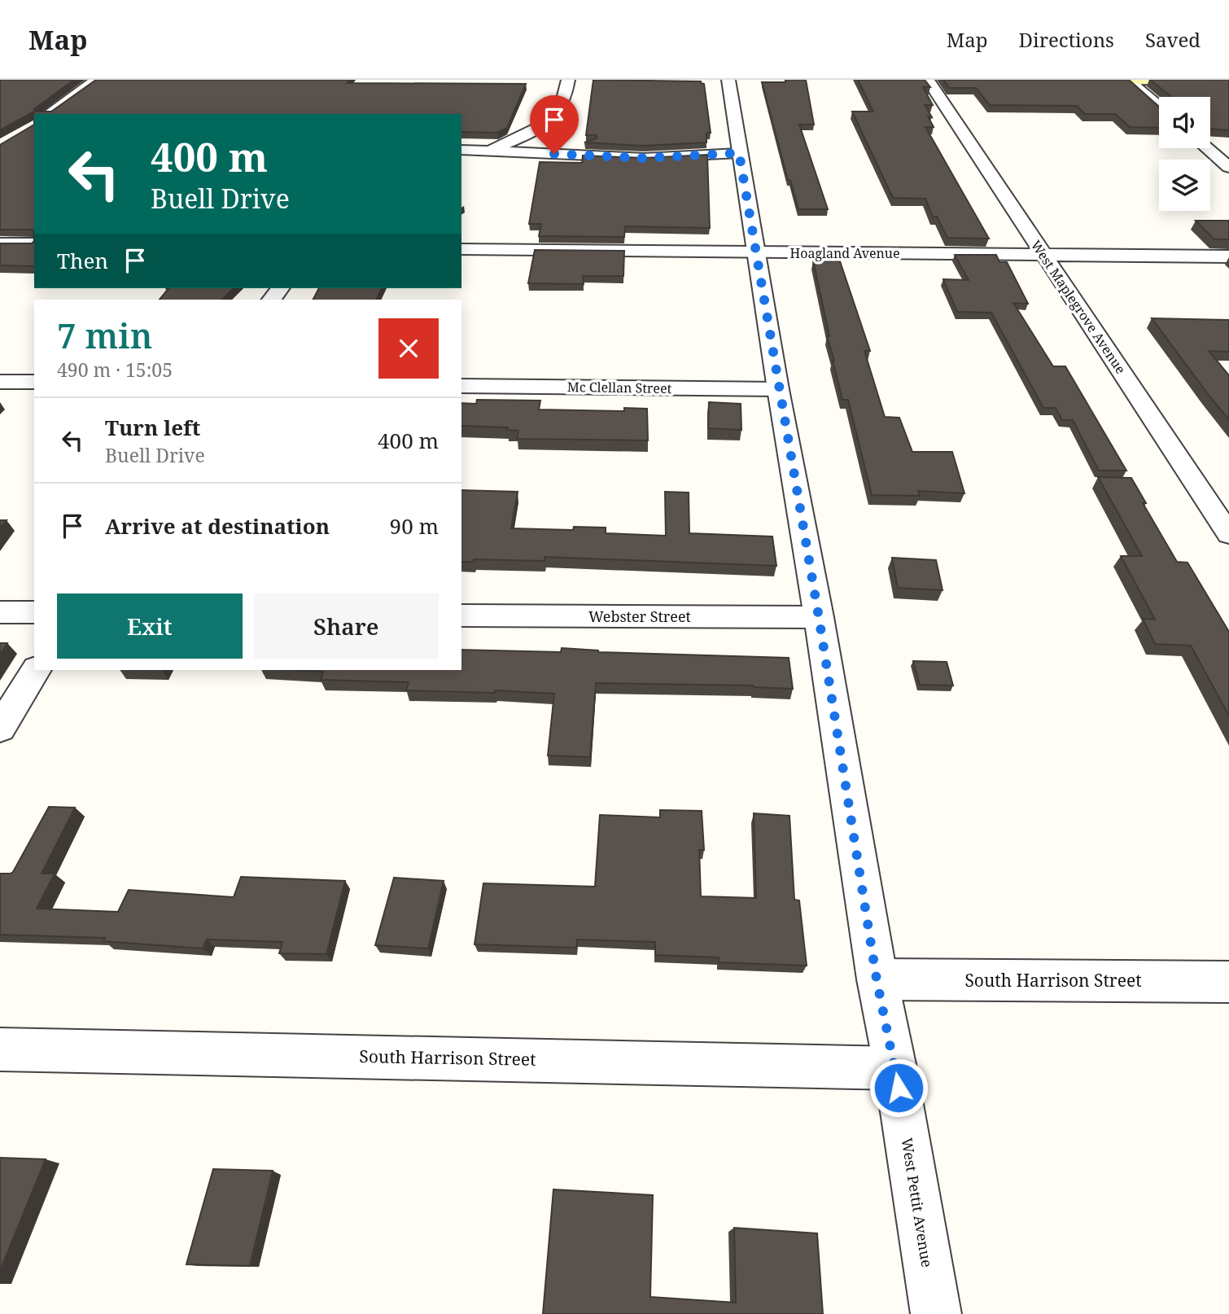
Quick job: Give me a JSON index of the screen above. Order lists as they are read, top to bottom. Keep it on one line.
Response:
{"streets":{"street":["Hoagland Avenue","West Maplegrove Avenue","Mc Clellan Street","Webster Street","South Harrison Street","West Pettit Avenue"]},"crossings":[["Hoagland Avenue","West Maplegrove Avenue"],["Hoagland Avenue","West Pettit Avenue"],["Mc Clellan Street","West Pettit Avenue"],["Webster Street","West Pettit Avenue"],["South Harrison Street","West Pettit Avenue"]],"page":{"header":"Map","nav":["Map","Directions","Saved"],"turn":["400 m","Buell Drive"],"then":"Then","heading":["7 min","490 m · 15:05"],"list":[{"name":"Turn left","note":"Buell Drive","value":"400 m"},{"name":"Arrive at destination","value":"90 m"}],"buttons":["Exit","Share"]}}
